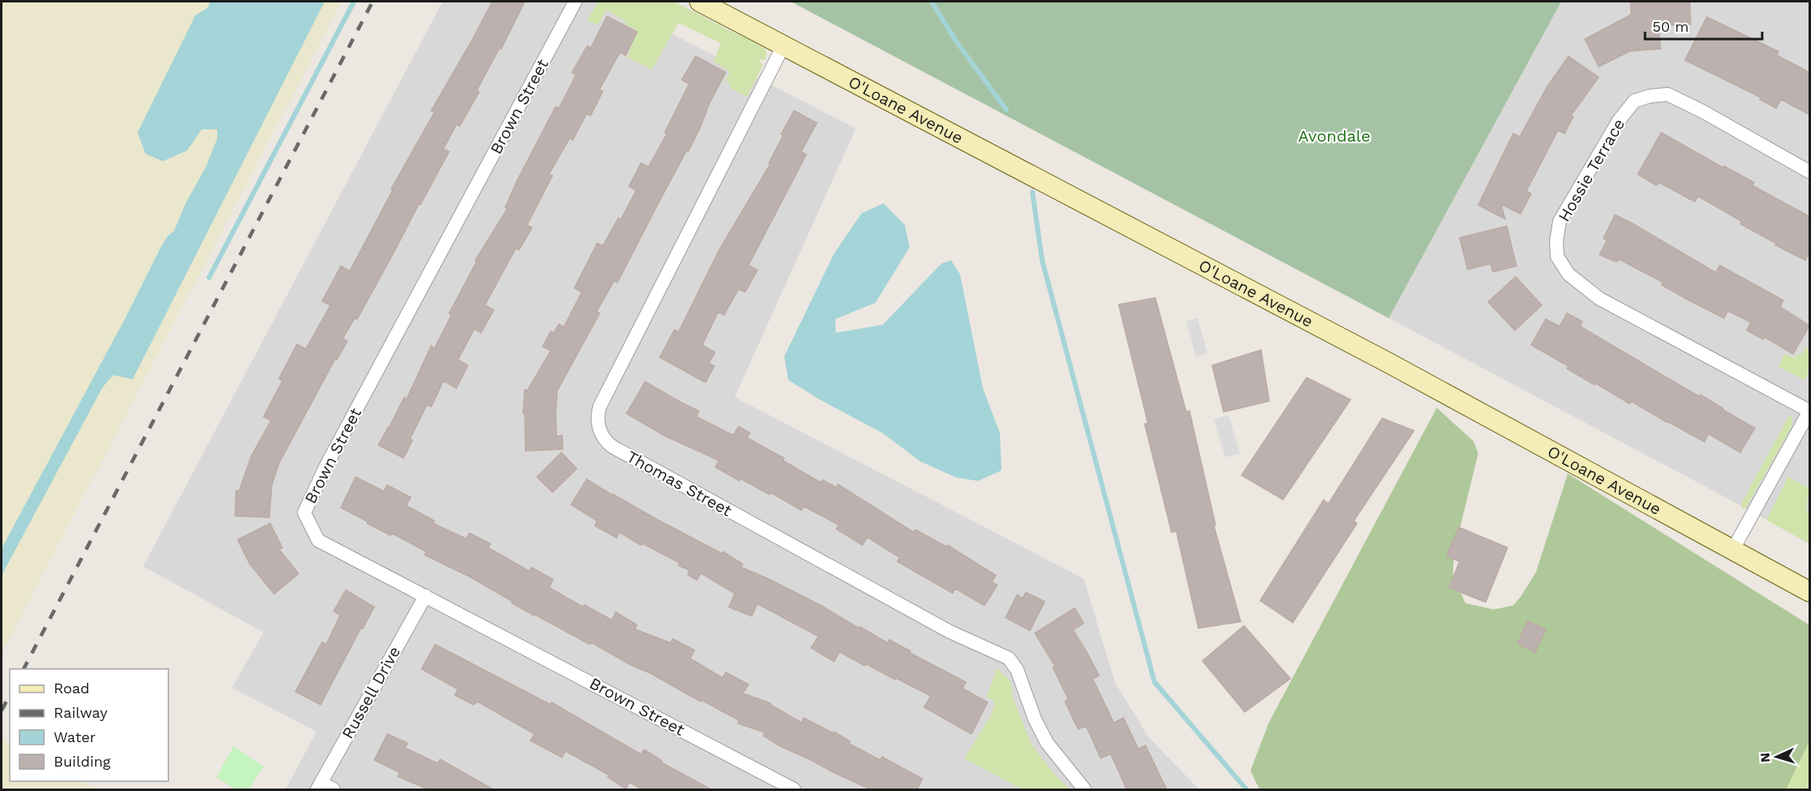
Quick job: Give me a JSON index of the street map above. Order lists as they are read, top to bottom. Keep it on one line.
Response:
{"streets":{"street":["Brown Street","O'Loane Avenue","Hossie Terrace","Thomas Street","Russell Drive"]},"crossings":[["Brown Street","Russell Drive"],["O'Loane Avenue","Thomas Street"]],"parks":["Avondale"],"legend":["Road","Railway","Water","Building"],"scale_bar":"50 m","north":"left"}
